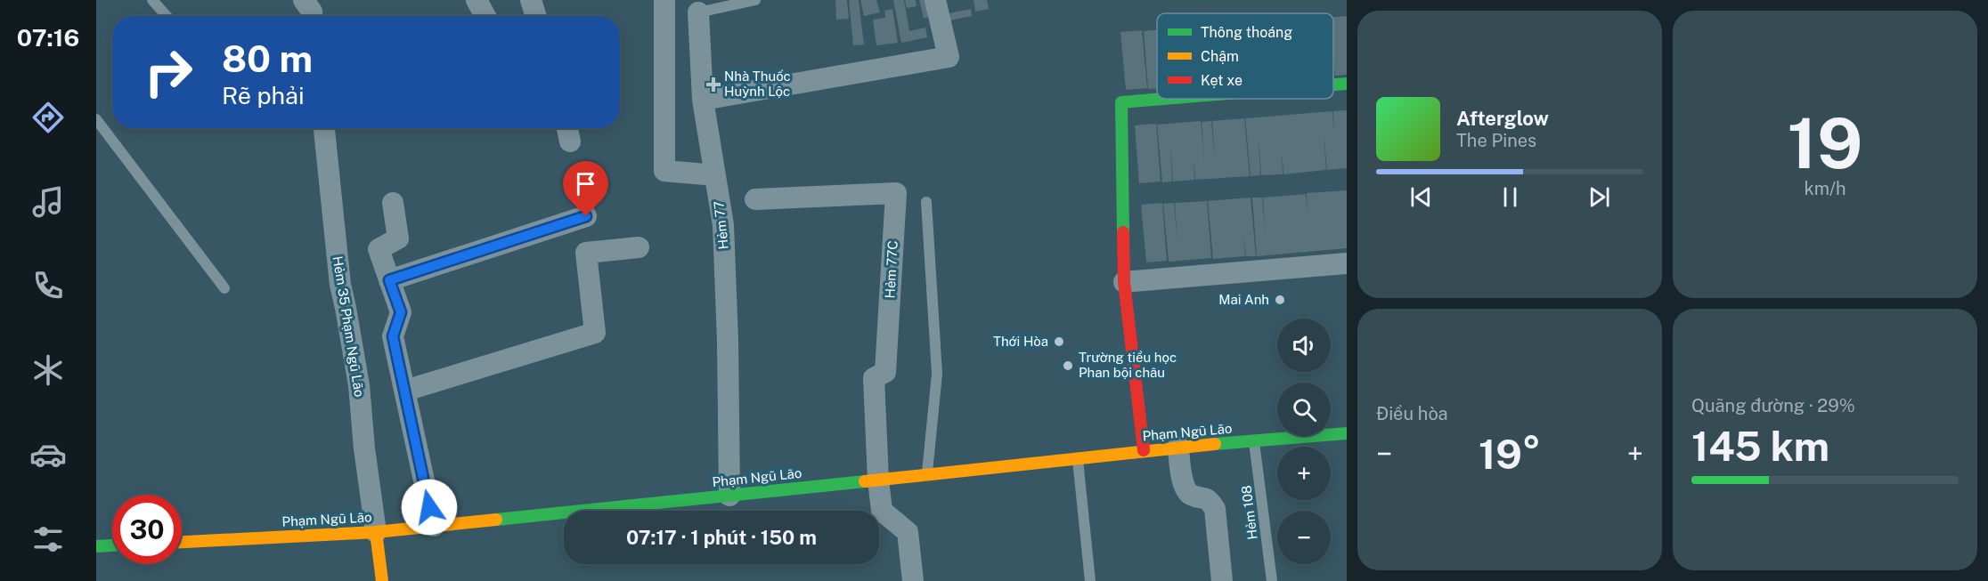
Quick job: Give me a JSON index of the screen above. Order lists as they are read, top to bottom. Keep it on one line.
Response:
{"streets":{"street":["Hẻm 77","Hẻm 77C","Hẻm 35 Phạm Ngũ Lão","Phạm Ngũ Lão"],"lane":["Hẻm 108"]},"crossings":[["Hẻm 77","Phạm Ngũ Lão"],["Hẻm 77C","Phạm Ngũ Lão"],["Hẻm 35 Phạm Ngũ Lão","Phạm Ngũ Lão"],["Phạm Ngũ Lão","Hẻm 108"]],"places":{"health":["Nhà Thuốc Huỳnh Lộc"],"other":["Mai Anh","Thới Hòa","Trường tiểu học Phan bội châu"]},"legend":["Thông thoáng","Chậm","Kẹt xe"],"page":{"tabs":"07:16","tile":[["19","km/h"],"Điều hòa",["Quãng đường · 29%","145 km"]],"turn":["80 m","Rẽ phải"],"song":["Afterglow","The Pines"],"map_buttons":["+","−"],"heat":["−","19°","+"],"limit":"30","trip":"07:17 · 1 phút · 150 m"}}
